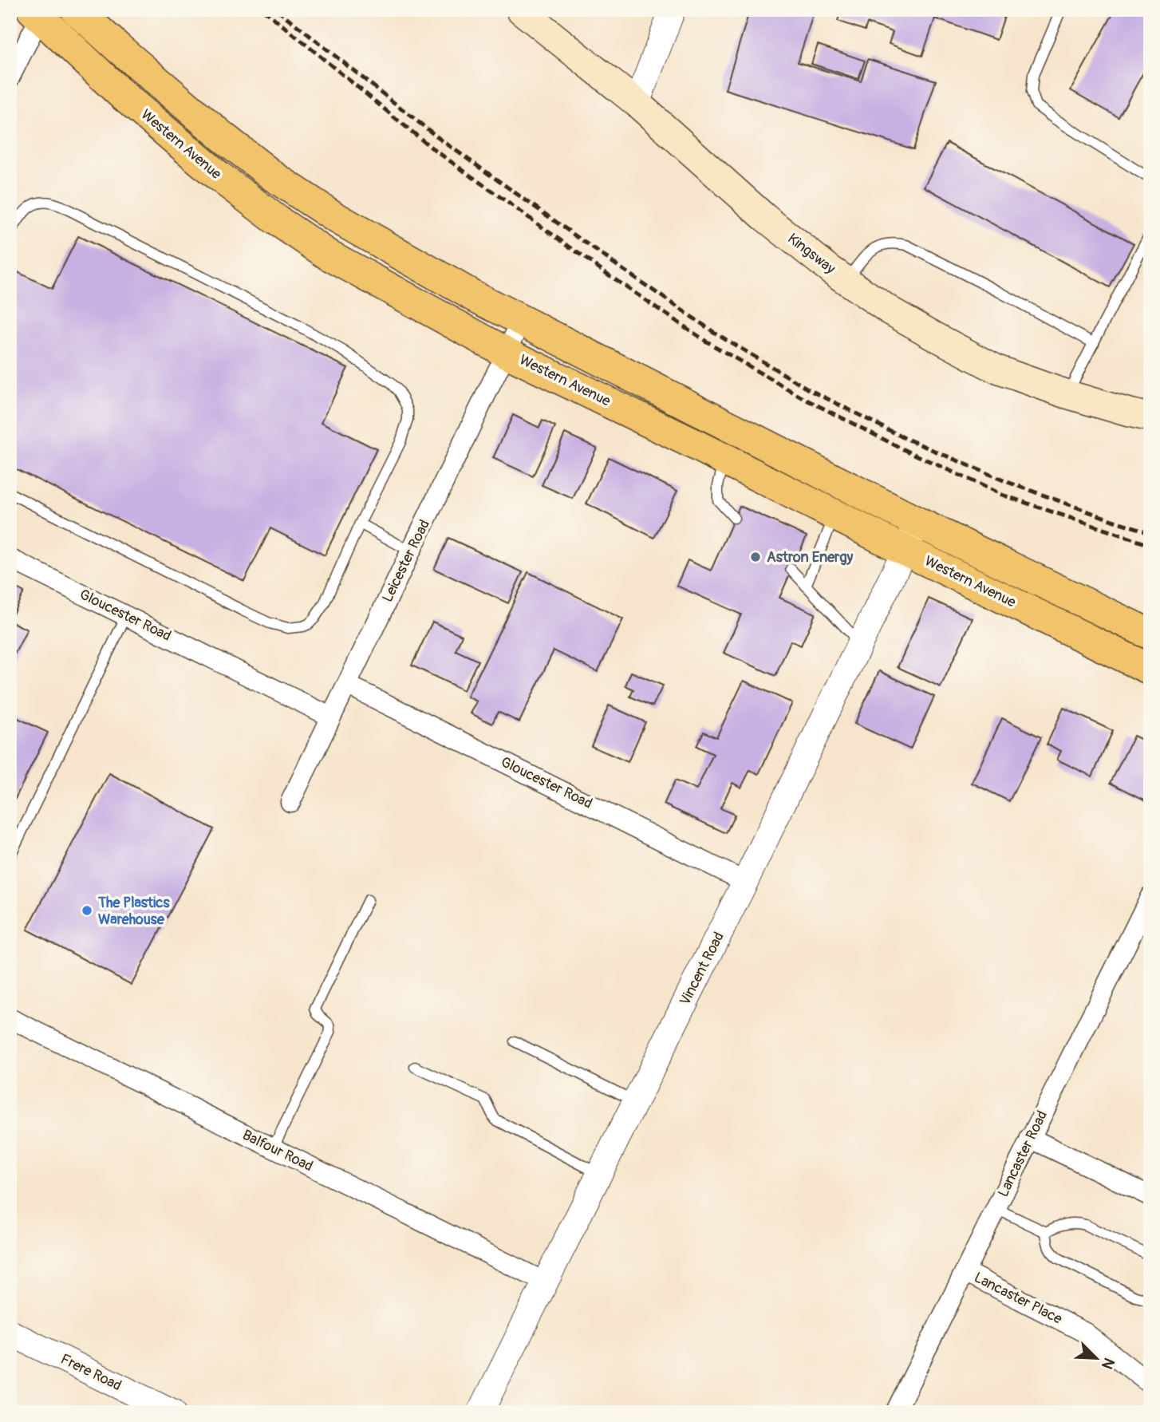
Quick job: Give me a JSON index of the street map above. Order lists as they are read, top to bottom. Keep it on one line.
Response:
{"streets":{"main road":["Western Avenue","Kingsway"],"street":["Leicester Road","Gloucester Road","Vincent Road","Balfour Road","Lancaster Road","Lancaster Place","Frere Road"]},"crossings":[["Western Avenue","Leicester Road"],["Western Avenue","Vincent Road"],["Leicester Road","Gloucester Road"],["Gloucester Road","Vincent Road"],["Vincent Road","Balfour Road"],["Lancaster Road","Lancaster Place"]],"places":["Astron Energy","The Plastics Warehouse"],"north":"bottom right"}
